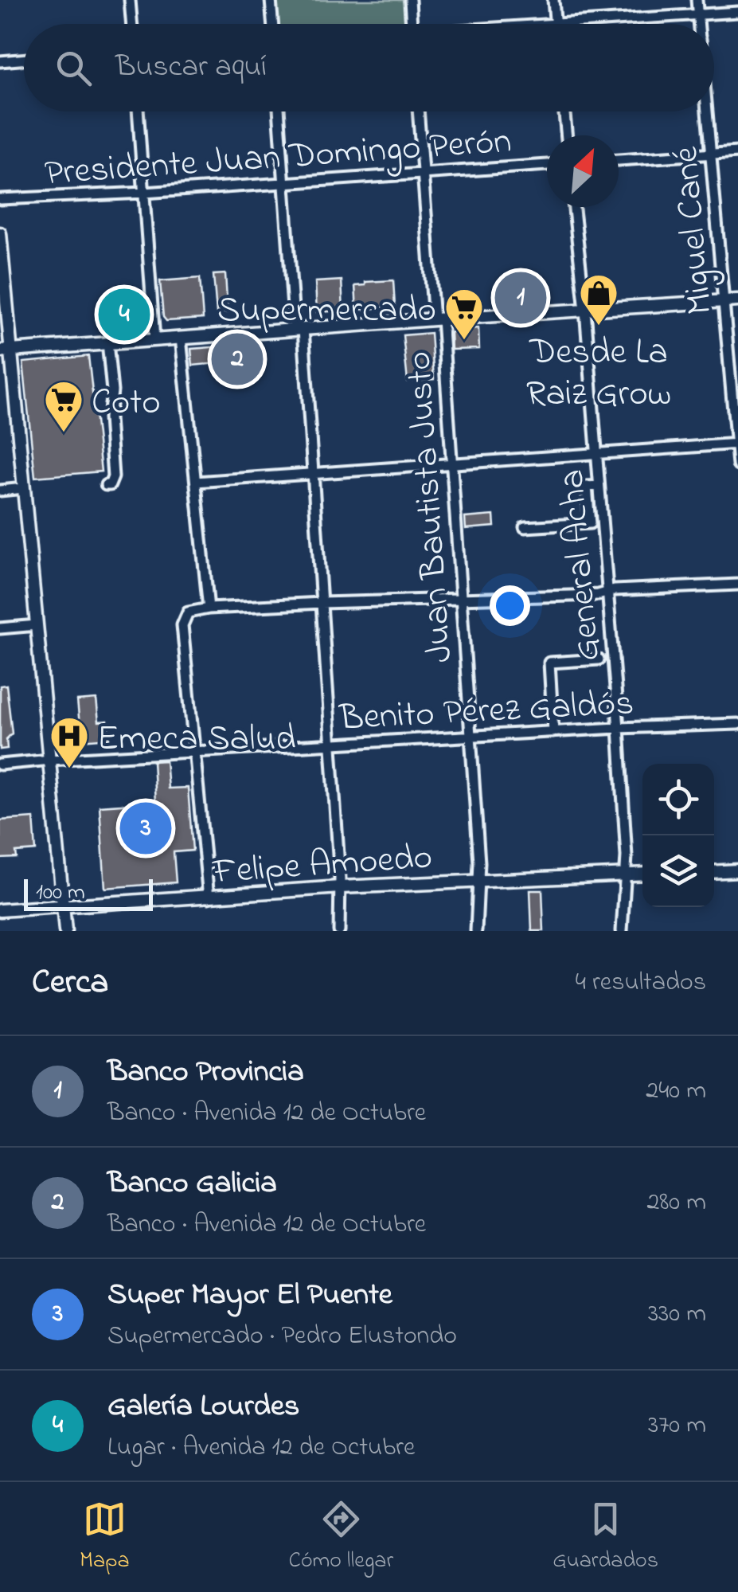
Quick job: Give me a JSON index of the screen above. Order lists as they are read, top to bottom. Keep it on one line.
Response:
{"streets":{"main road":["Felipe Amoedo"],"street":["Presidente Juan Domingo Perón","Miguel Cané","Juan Bautista Justo","General Acha","Benito Pérez Galdós"]},"crossings":[["Presidente Juan Domingo Perón","Juan Bautista Justo"],["Juan Bautista Justo","Benito Pérez Galdós"],["Juan Bautista Justo","Felipe Amoedo"],["General Acha","Benito Pérez Galdós"],["General Acha","Felipe Amoedo"]],"places":{"shop":["Desde La Raiz Grow"],"supermarket":["Supermercado","Coto"],"hospital":["Emeca Salud"]},"scale_bar":"100 m","north":"top right","page":{"search":"Buscar aquí","pins":["1","4","2","3"],"scale":"100 m","heading":["Cerca","4 resultados"],"list":[{"mark":"1","name":"Banco Provincia","note":"Banco · Avenida 12 de Octubre","value":"240 m"},{"mark":"2","name":"Banco Galicia","note":"Banco · Avenida 12 de Octubre","value":"280 m"},{"mark":"3","name":"Super Mayor El Puente","note":"Supermercado · Pedro Elustondo","value":"330 m"},{"mark":"4","name":"Galería Lourdes","note":"Lugar · Avenida 12 de Octubre","value":"370 m"}],"nav":["Mapa","Cómo llegar","Guardados"]}}
